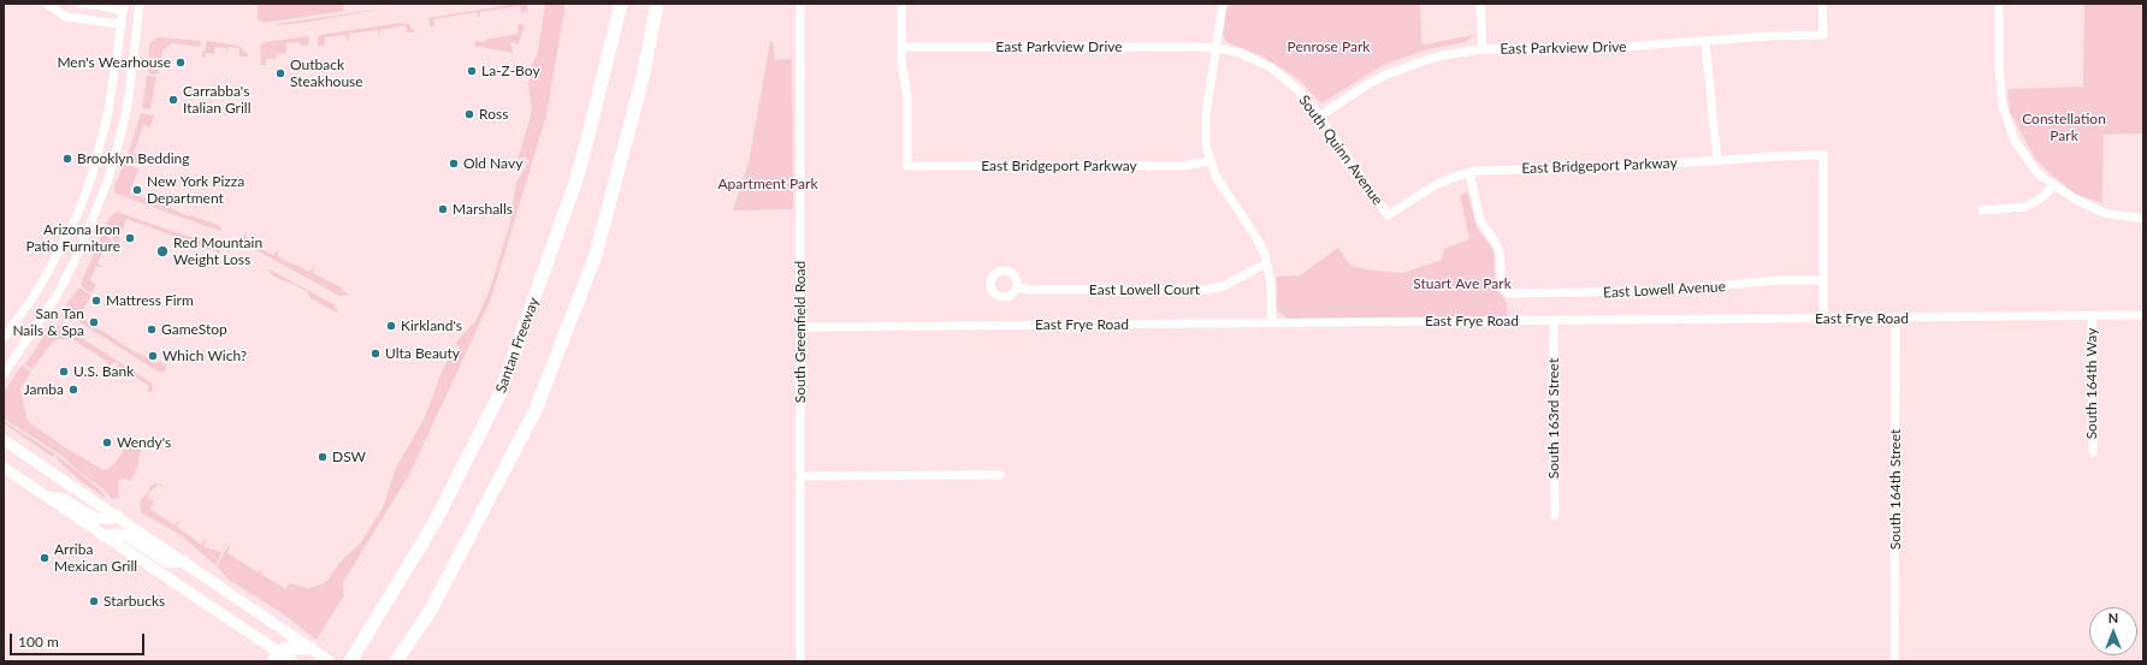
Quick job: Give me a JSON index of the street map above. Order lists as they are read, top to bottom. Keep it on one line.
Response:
{"streets":{"highway":["Santan Freeway"],"street":["East Parkview Drive","South Quinn Avenue","East Bridgeport Parkway","East Lowell Court","East Lowell Avenue","East Frye Road","South Greenfield Road","South 164th Way","South 163rd Street","South 164th Street"]},"crossings":[["East Parkview Drive","South Quinn Avenue"],["East Parkview Drive","East Bridgeport Parkway"],["South Quinn Avenue","East Bridgeport Parkway"],["East Bridgeport Parkway","East Lowell Avenue"],["East Frye Road","South Greenfield Road"],["East Frye Road","South 164th Way"],["East Frye Road","South 163rd Street"],["East Frye Road","South 164th Street"]],"parks":["Penrose Park","Constellation Park","Apartment Park","Stuart Ave Park"],"places":["Men's Wearhouse","La-Z-Boy","Outback Steakhouse","Carrabba's Italian Grill","Ross","Brooklyn Bedding","Old Navy","New York Pizza Department","Marshalls","Arizona Iron Patio Furniture","Red Mountain Weight Loss","Mattress Firm","San Tan Nails & Spa","Kirkland's","GameStop","Ulta Beauty","Which Wich?","U.S. Bank","Jamba","Wendy's","DSW","Arriba Mexican Grill","Starbucks"],"scale_bar":"100 m","north":"top"}
